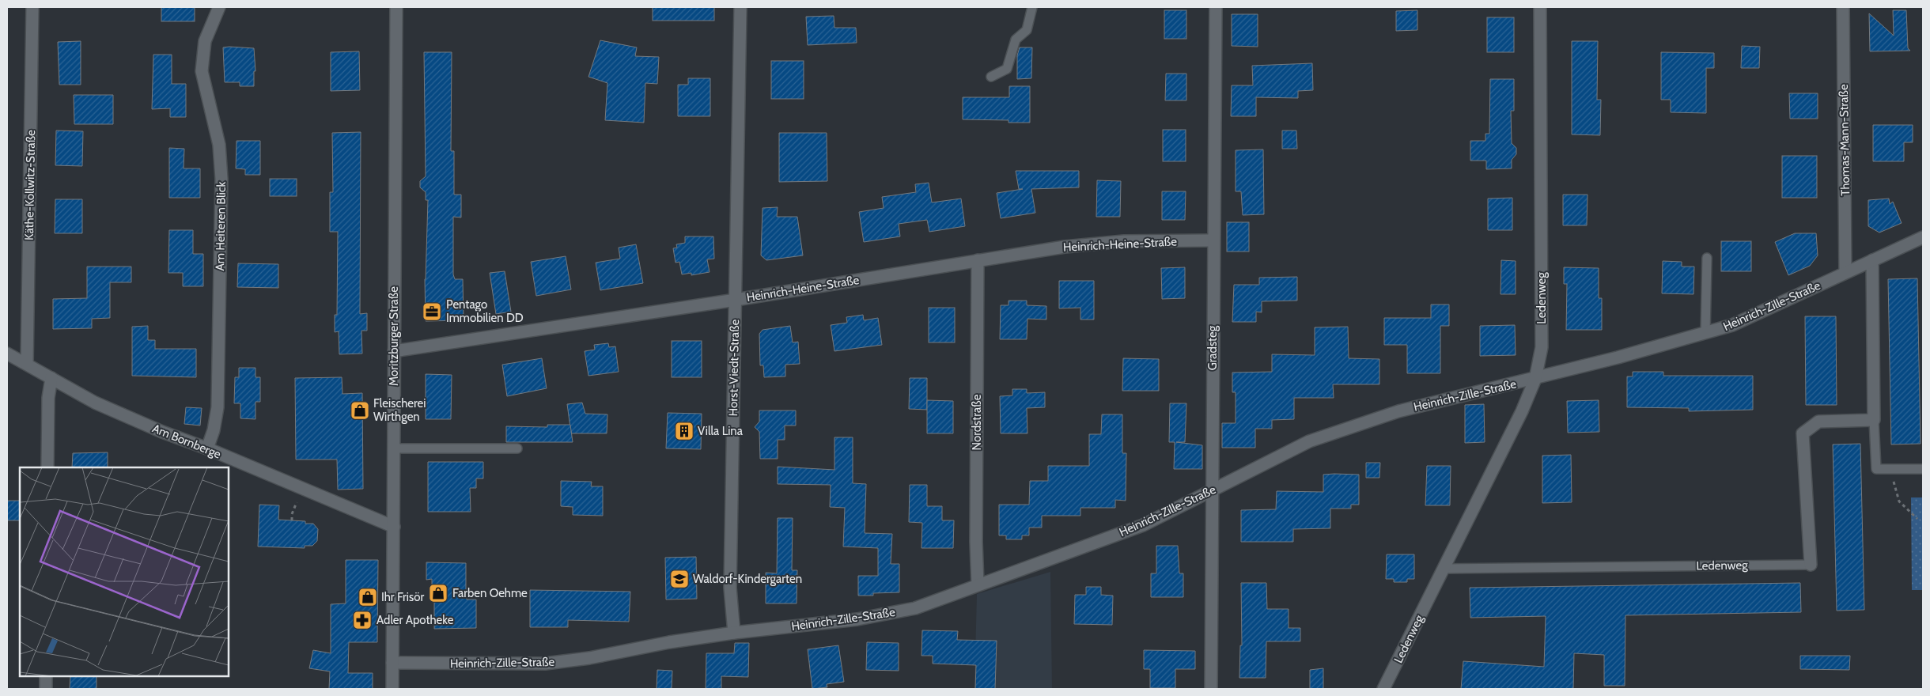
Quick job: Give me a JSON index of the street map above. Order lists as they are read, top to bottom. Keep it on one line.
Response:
{"streets":{"street":["Thomas-Mann-Straße","Käthe-Kollwitz-Straße","Am Heiteren Blick","Heinrich-Heine-Straße","Ledenweg","Heinrich-Zille-Straße","Moritzburger Straße","Gradsteg","Horst-Viedt-Straße","Nordstraße","Am Bornberge"]},"crossings":[["Thomas-Mann-Straße","Heinrich-Zille-Straße"],["Käthe-Kollwitz-Straße","Am Bornberge"],["Am Heiteren Blick","Am Bornberge"],["Heinrich-Heine-Straße","Moritzburger Straße"],["Heinrich-Heine-Straße","Gradsteg"],["Heinrich-Heine-Straße","Horst-Viedt-Straße"],["Heinrich-Heine-Straße","Nordstraße"],["Ledenweg","Heinrich-Zille-Straße"],["Heinrich-Zille-Straße","Moritzburger Straße"],["Heinrich-Zille-Straße","Gradsteg"],["Heinrich-Zille-Straße","Horst-Viedt-Straße"],["Heinrich-Zille-Straße","Nordstraße"],["Moritzburger Straße","Am Bornberge"]],"places":{"office":["Pentago Immobilien DD"],"shop":["Fleischerei Wirthgen","Farben Oehme","Ihr Frisör"],"building":["Villa Lina"],"school or university":["Waldorf-Kindergarten"],"pharmacy":["Adler Apotheke"]}}
